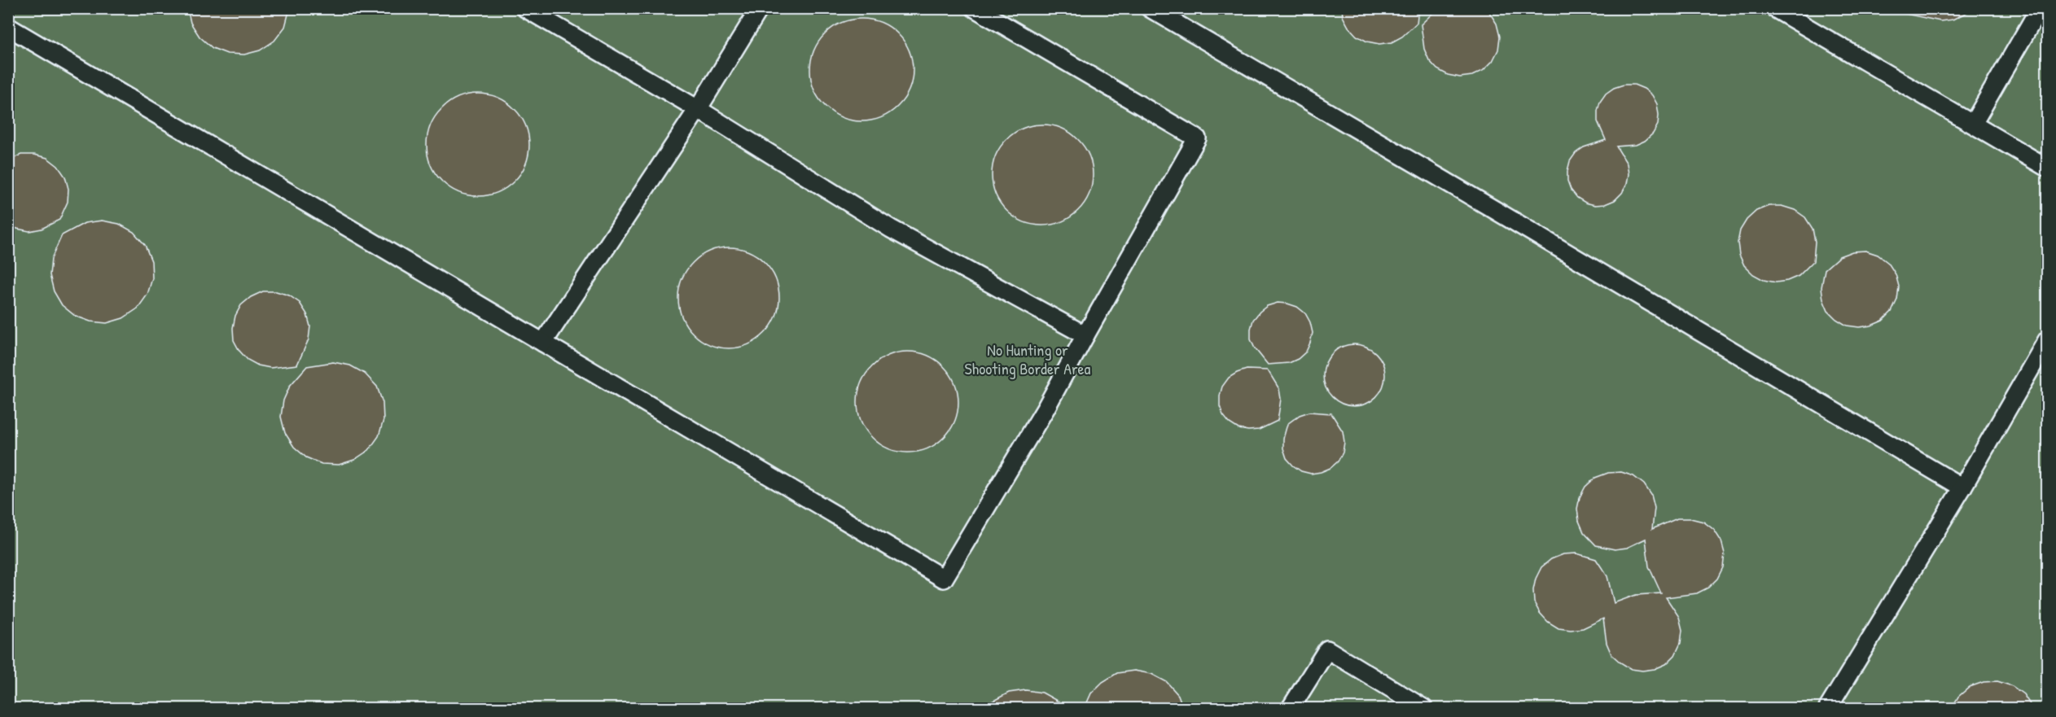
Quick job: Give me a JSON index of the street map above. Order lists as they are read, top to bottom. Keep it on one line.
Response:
{"parks":["No Hunting or Shooting Border Area"]}
